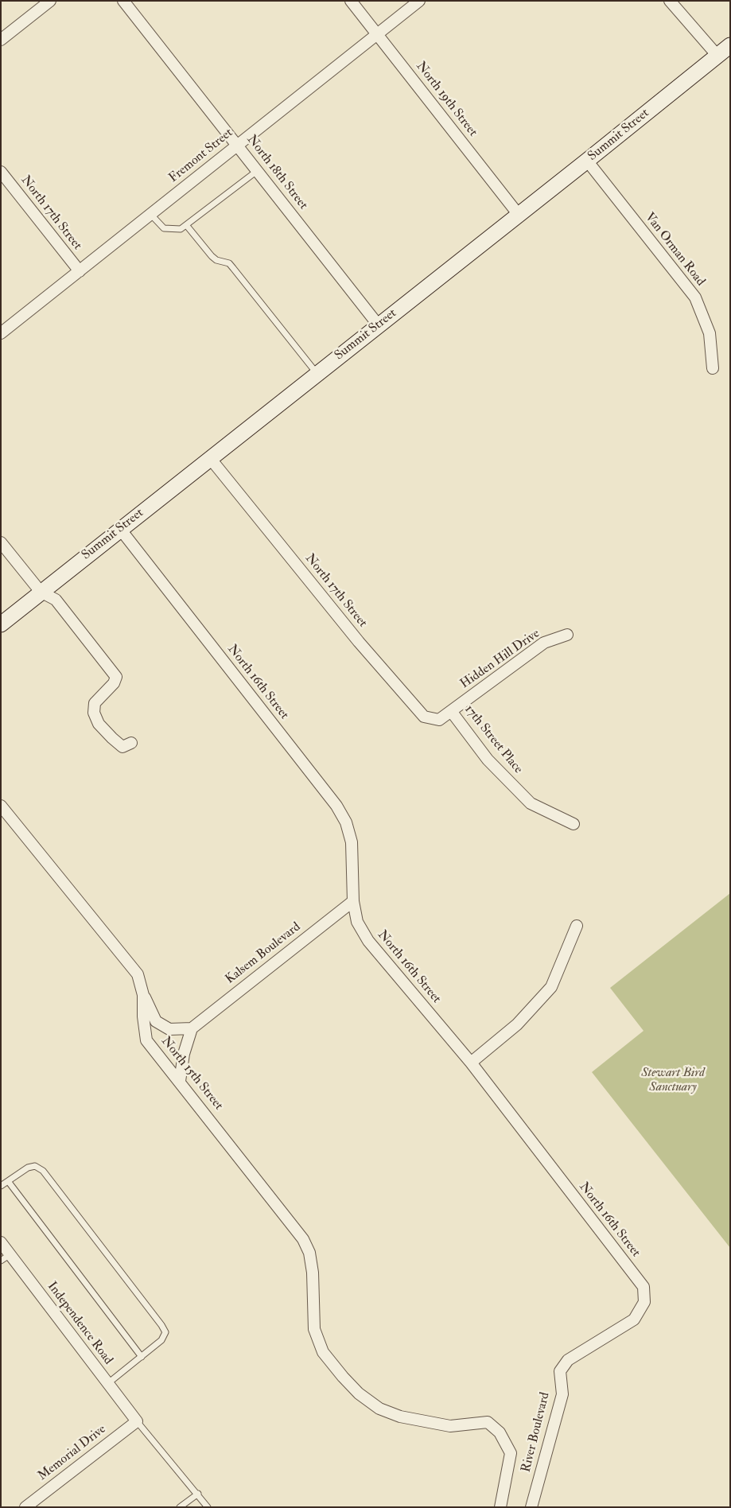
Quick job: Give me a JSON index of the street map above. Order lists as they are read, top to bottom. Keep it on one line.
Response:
{"streets":{"main road":["Summit Street"],"street":["North 19th Street","Fremont Street","North 18th Street","North 17th Street","Van Orman Road","Hidden Hill Drive","North 16th Street","17th Street Place","Kalsem Boulevard","North 15th Street","Independence Road","River Boulevard","Memorial Drive"]},"crossings":[["North 19th Street","Summit Street"],["North 19th Street","Fremont Street"],["Summit Street","North 18th Street"],["Summit Street","North 17th Street"],["Summit Street","Van Orman Road"],["Summit Street","North 16th Street"],["Fremont Street","North 18th Street"],["Fremont Street","North 17th Street"],["North 17th Street","Hidden Hill Drive"],["North 17th Street","17th Street Place"],["Hidden Hill Drive","17th Street Place"],["North 16th Street","Kalsem Boulevard"],["North 16th Street","River Boulevard"],["Independence Road","Memorial Drive"]],"parks":["Stewart Bird Sanctuary"]}
